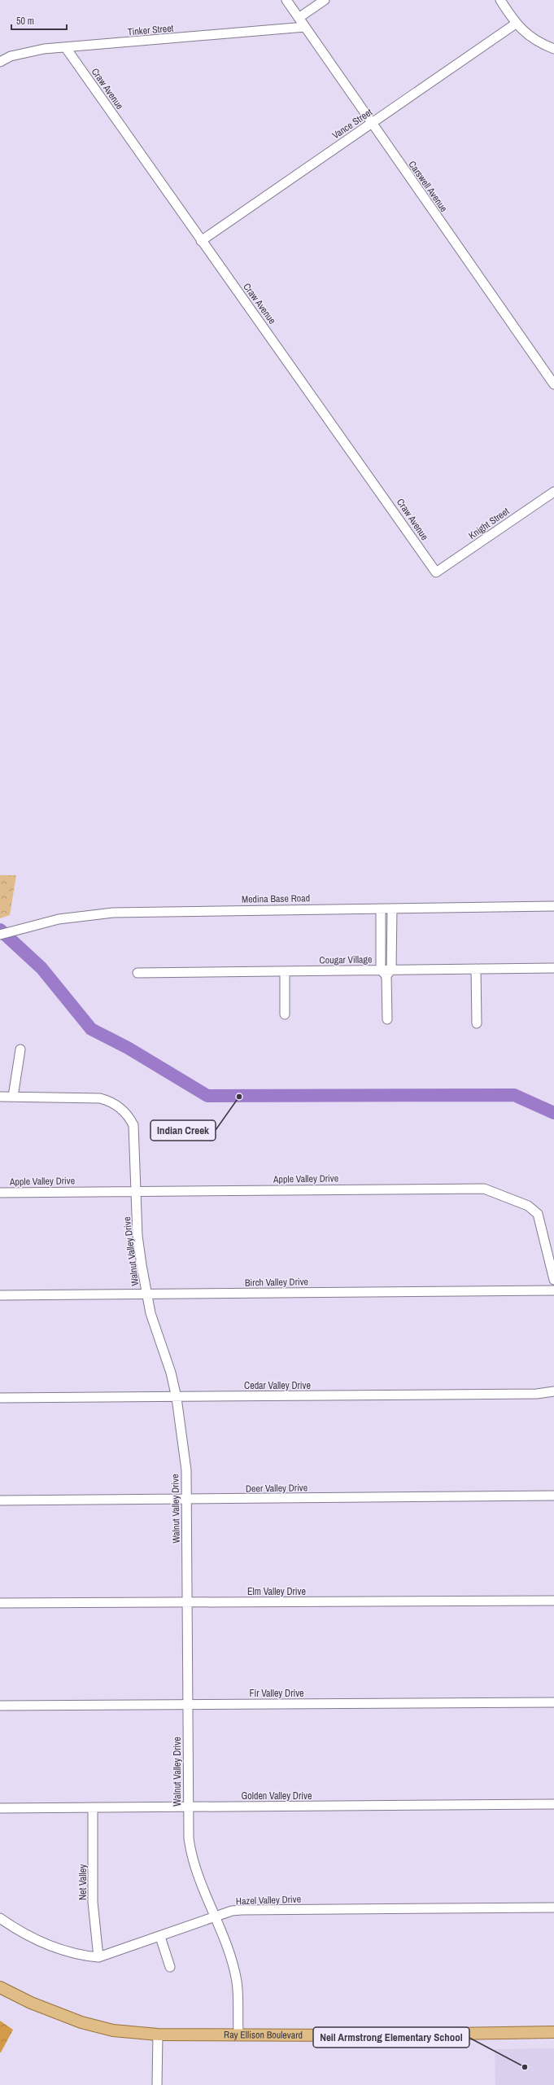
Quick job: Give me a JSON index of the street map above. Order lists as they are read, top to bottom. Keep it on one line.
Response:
{"streets":{"main road":["Ray Ellison Boulevard"],"street":["Tinker Street","Craw Avenue","Vance Street","Carswell Avenue","Knight Street","Medina Base Road","Cougar Village","Apple Valley Drive","Walnut Valley Drive","Birch Valley Drive","Cedar Valley Drive","Deer Valley Drive","Elm Valley Drive","Fir Valley Drive","Golden Valley Drive","Net Valley","Hazel Valley Drive"]},"crossings":[["Tinker Street","Craw Avenue"],["Tinker Street","Carswell Avenue"],["Craw Avenue","Vance Street"],["Craw Avenue","Knight Street"],["Vance Street","Carswell Avenue"],["Apple Valley Drive","Walnut Valley Drive"],["Walnut Valley Drive","Birch Valley Drive"],["Walnut Valley Drive","Cedar Valley Drive"],["Walnut Valley Drive","Deer Valley Drive"],["Walnut Valley Drive","Elm Valley Drive"],["Walnut Valley Drive","Fir Valley Drive"],["Walnut Valley Drive","Golden Valley Drive"],["Walnut Valley Drive","Hazel Valley Drive"],["Walnut Valley Drive","Ray Ellison Boulevard"],["Golden Valley Drive","Net Valley"],["Net Valley","Hazel Valley Drive"]],"places":["Indian Creek","Neil Armstrong Elementary School"],"scale_bar":"50 m"}
